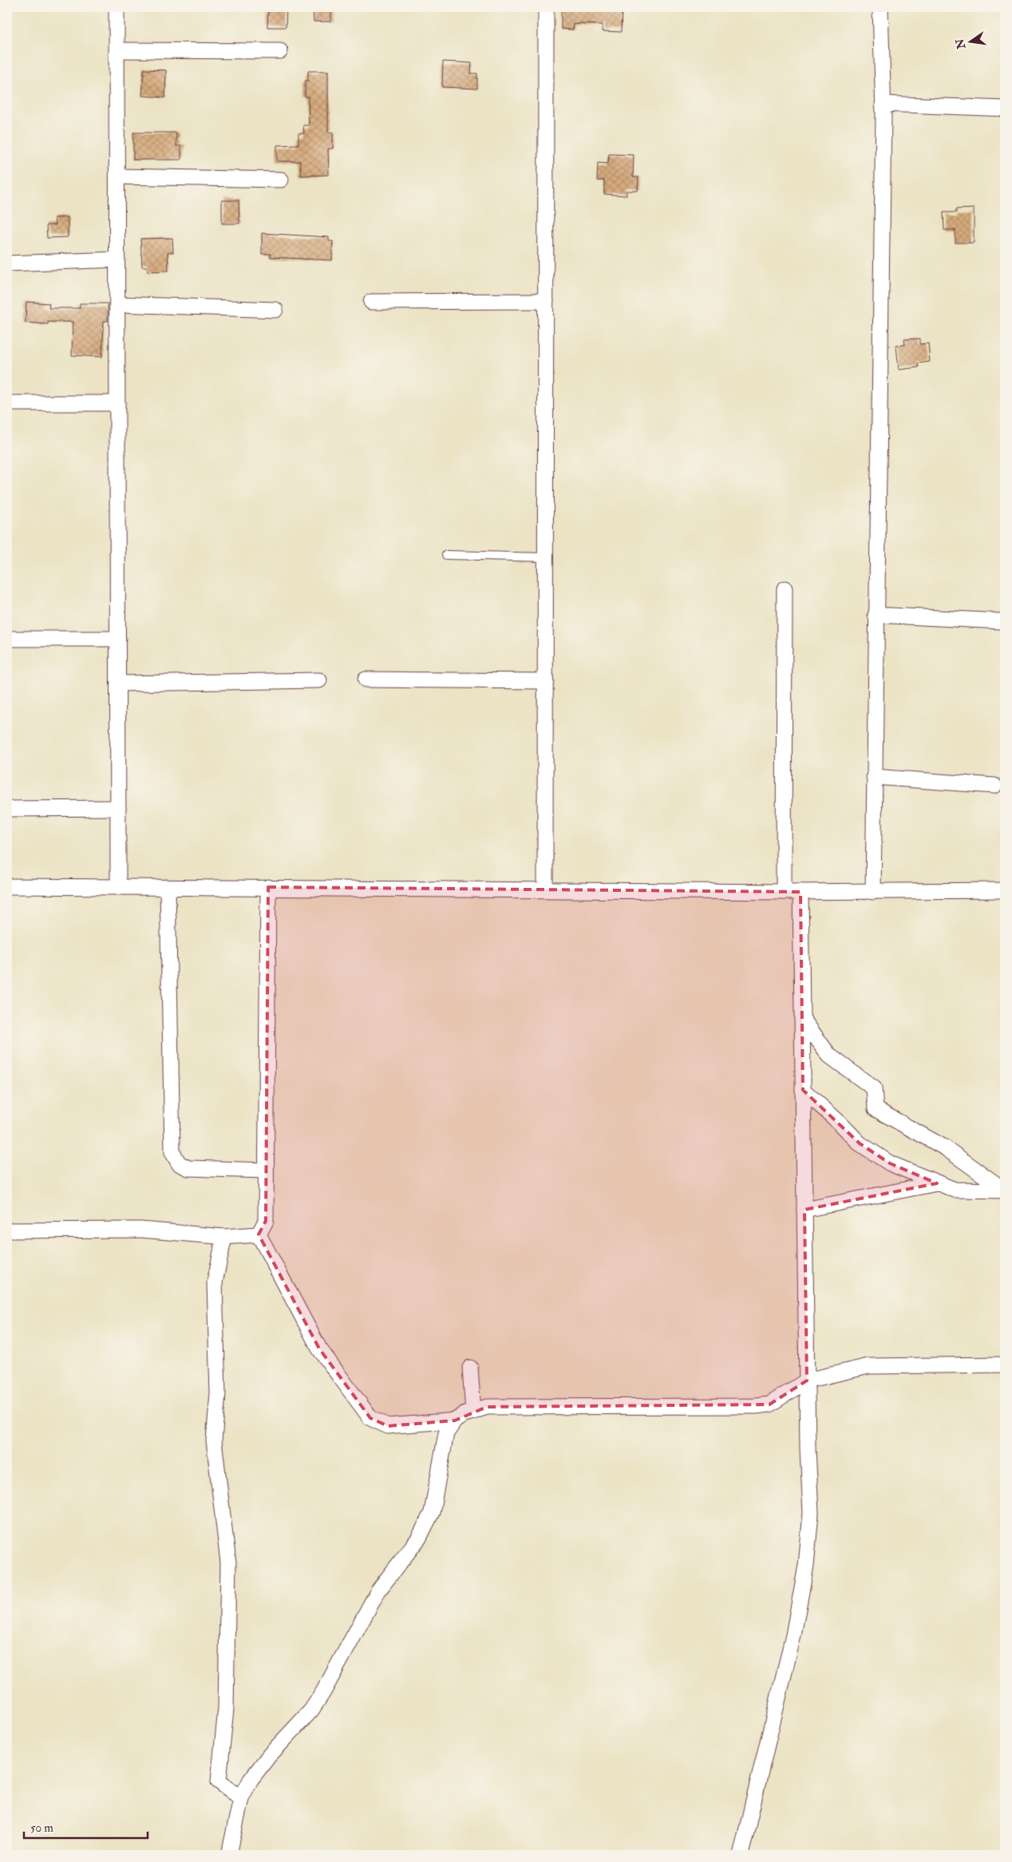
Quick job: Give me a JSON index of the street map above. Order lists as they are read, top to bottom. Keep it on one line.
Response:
{"scale_bar":"50 m","north":"left"}
